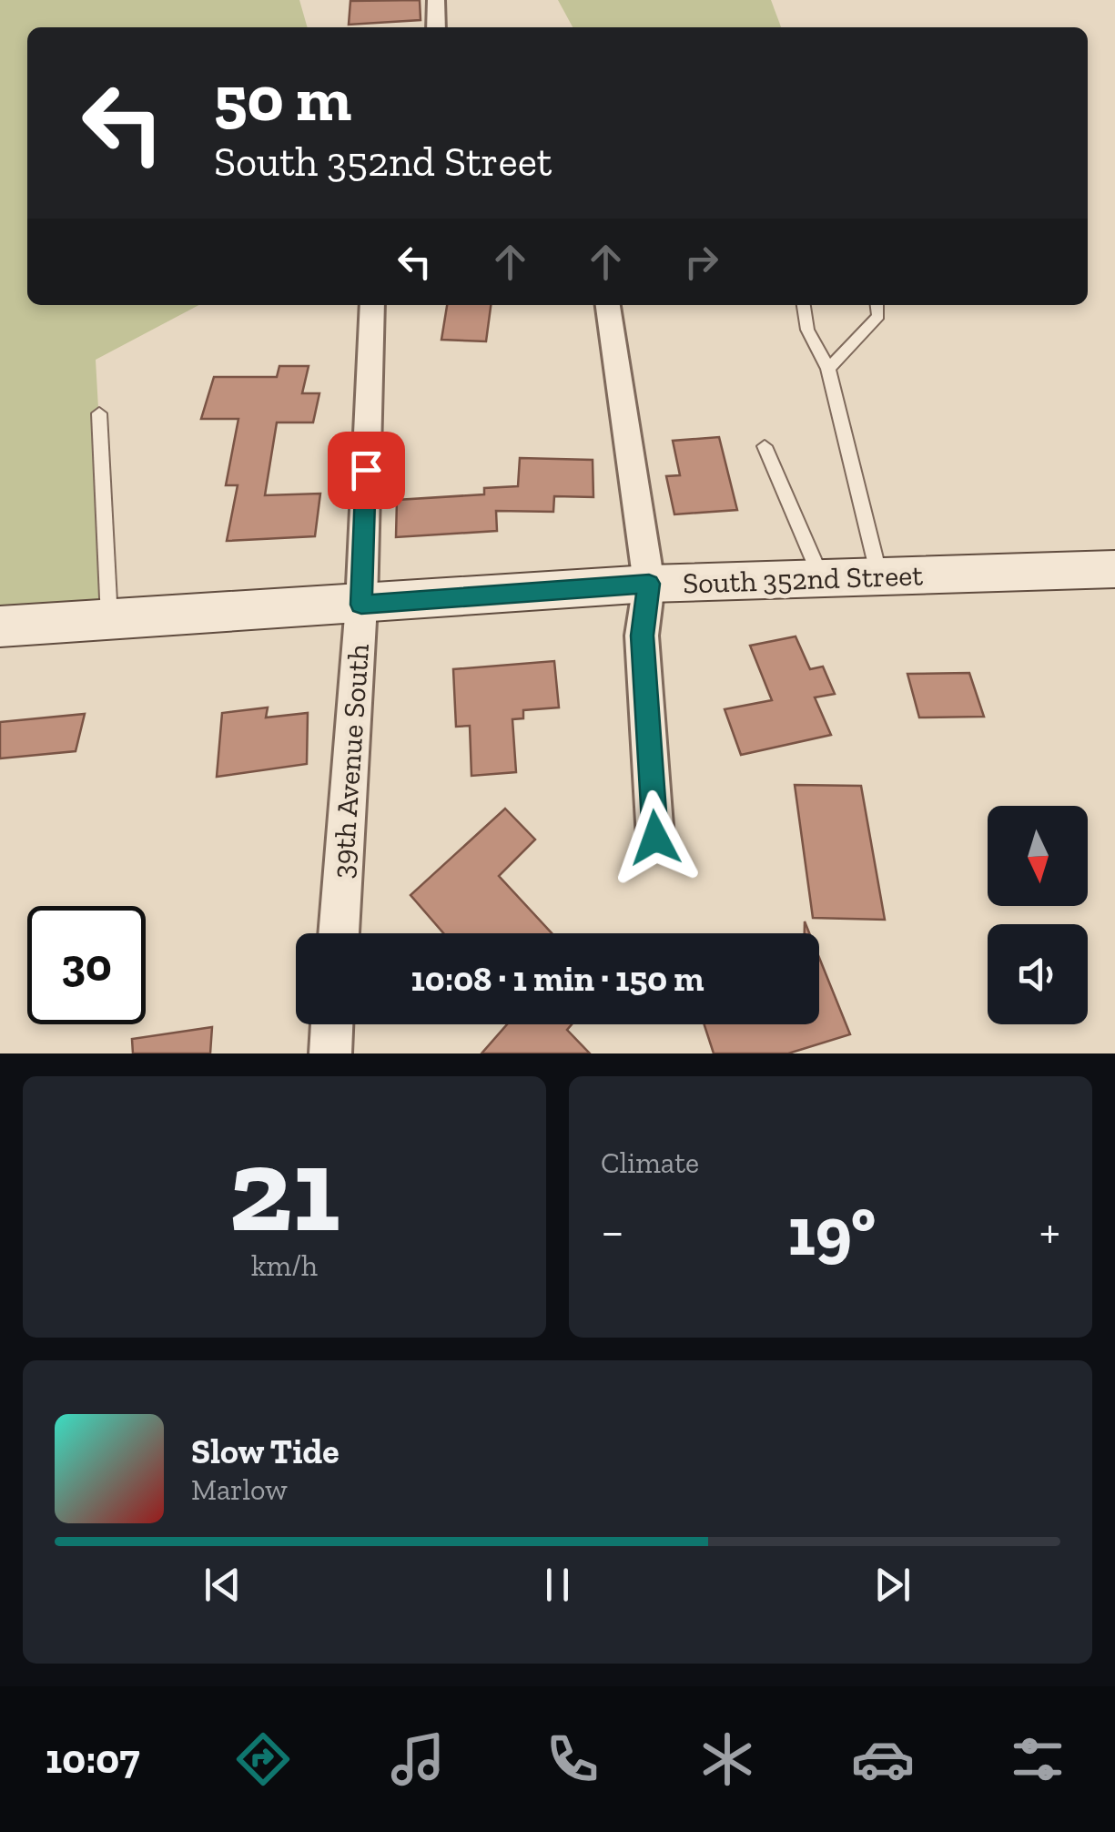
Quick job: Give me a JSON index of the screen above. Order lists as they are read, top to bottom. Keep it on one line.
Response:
{"streets":{"street":["South 352nd Street","39th Avenue South"]},"crossings":[["South 352nd Street","39th Avenue South"]],"north":"bottom","page":{"turn":["50 m","South 352nd Street"],"limit":"30","trip":"10:08 · 1 min · 150 m","tile":[["21","km/h"],"Climate"],"heat":["−","19°","+"],"song":["Slow Tide","Marlow"],"tabs":"10:07"}}
